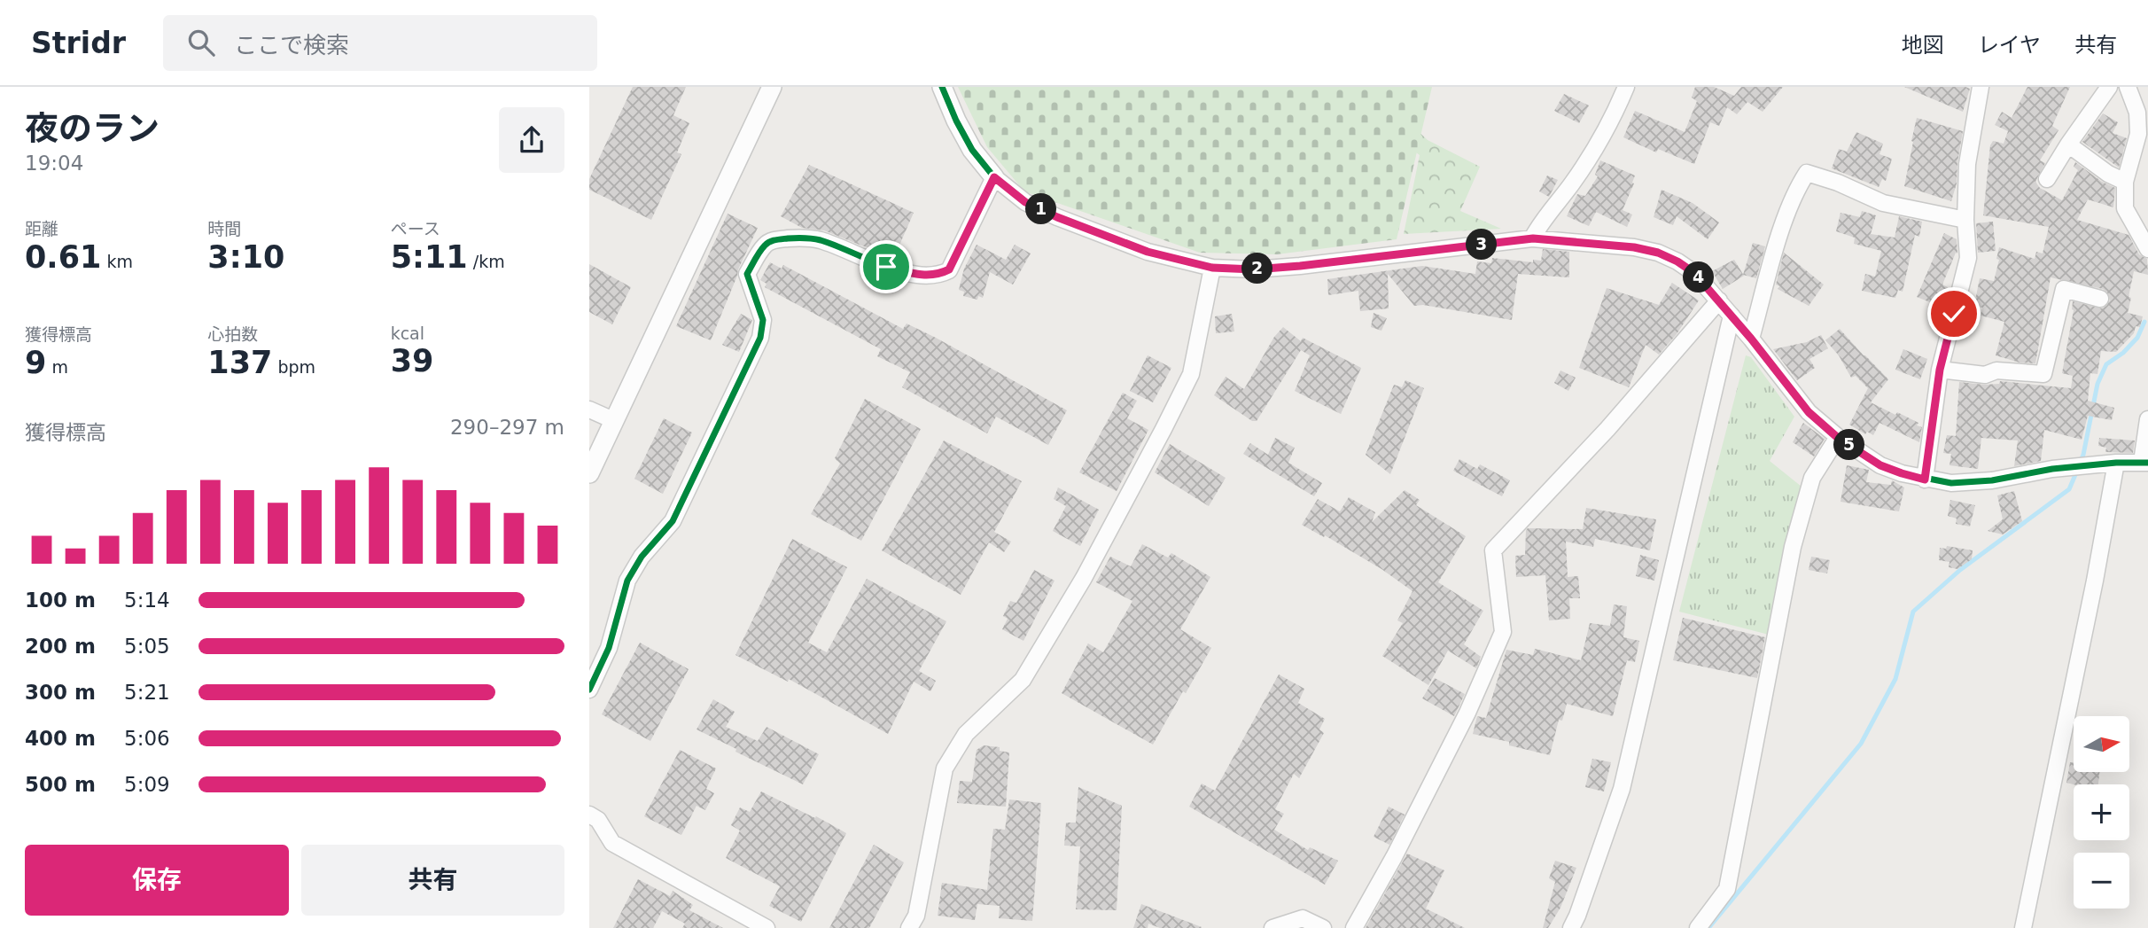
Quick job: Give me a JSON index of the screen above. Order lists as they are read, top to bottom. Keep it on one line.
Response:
{"north":"right","page":{"header":"Stridr","search":"ここで検索","nav":["地図","レイヤ","共有"],"heading":["夜のラン","19:04"],"stats":[["距離","0.61 km"],["時間","3:10"],["ペース","5:11 /km"],["獲得標高","9 m"],["心拍数","137 bpm"],["kcal","39"]],"pins":["1","3","2","4","5"],"chart":["獲得標高","290–297 m"],"list":[{"name":"100 m","note":"5:14"},{"name":"200 m","note":"5:05"},{"name":"300 m","note":"5:21"},{"name":"400 m","note":"5:06"},{"name":"500 m","note":"5:09"}],"map_buttons":["+","−"],"buttons":["保存","共有"]}}
